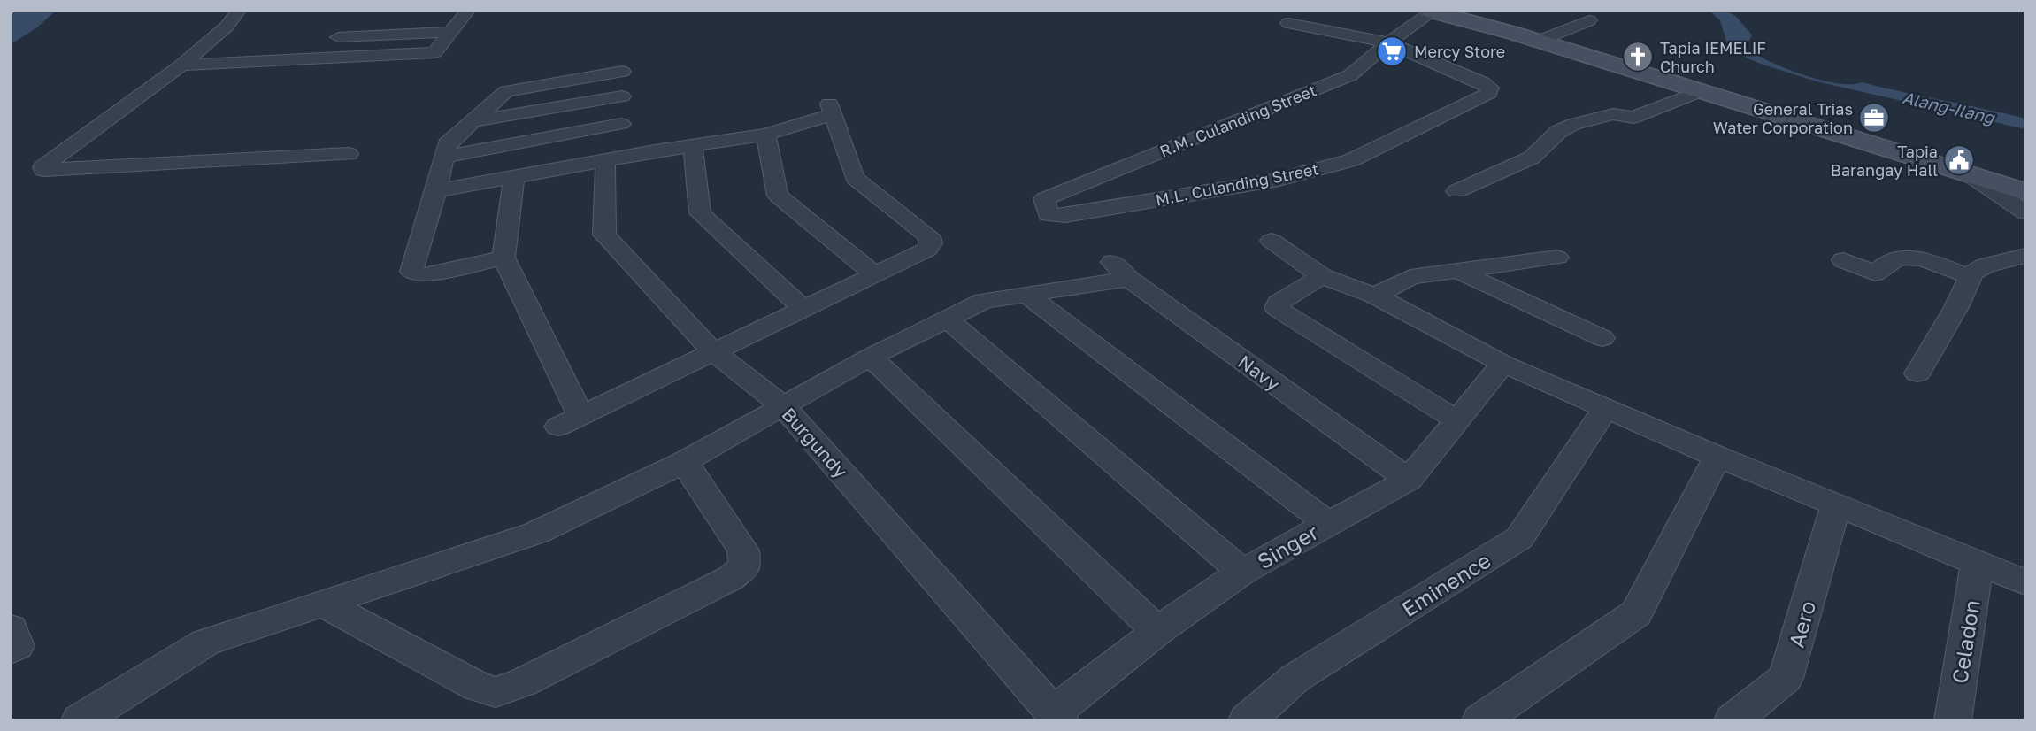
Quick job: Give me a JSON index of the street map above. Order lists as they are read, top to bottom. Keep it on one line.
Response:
{"streets":{"street":["R.M. Culanding Street","M.L. Culanding Street","Navy","Burgundy","Singer","Eminence","Aero","Celadon"]},"crossings":[["R.M. Culanding Street","M.L. Culanding Street"],["Navy","Singer"],["Burgundy","Singer"]],"water":["Alang-Ilang"],"places":{"supermarket":["Mercy Store"],"church":["Tapia IEMELIF Church"],"office":["General Trias Water Corporation"],"public building":["Tapia Barangay Hall"]}}
